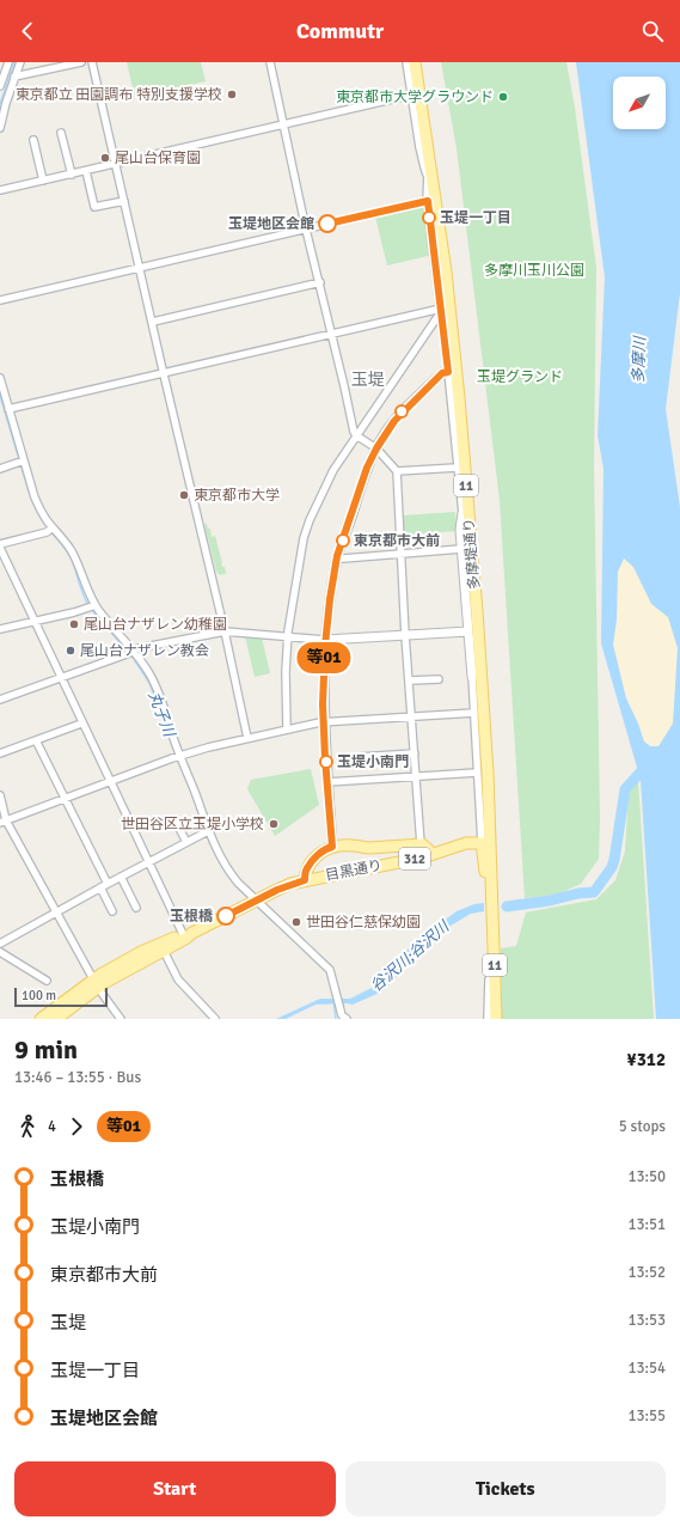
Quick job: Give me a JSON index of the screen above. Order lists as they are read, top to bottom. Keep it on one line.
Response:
{"streets":{"main road":["11","多摩堤通り","312","目黒通り"]},"crossings":[["312","目黒通り"]],"districts":["玉堤"],"water":["多摩川","丸子川","谷沢川;谷沢川"],"parks":["多摩川玉川公園","玉堤グランド"],"places":["東京都立 田園調布 特別支援学校","東京都市大学グラウンド","尾山台保育園","玉堤一丁目","玉堤地区会館","東京都市大学","東京都市大前","尾山台ナザレン幼稚園","尾山台ナザレン教会","玉堤小南門","世田谷区立玉堤小学校","玉根橋","世田谷仁慈保幼園"],"lines":["bus line 等01"],"scale_bar":"100 m","north":"bottom left","page":{"header":"Commutr","on_map":"等01","scale":"100 m","heading":["9 min","13:46 – 13:55 · Bus","¥312"],"legs":["4","等01","5 stops"],"list":[{"name":"玉根橋","value":"13:50"},{"name":"玉堤小南門","value":"13:51"},{"name":"東京都市大前","value":"13:52"},{"name":"玉堤","value":"13:53"},{"name":"玉堤一丁目","value":"13:54"},{"name":"玉堤地区会館","value":"13:55"}],"buttons":["Start","Tickets"]}}
